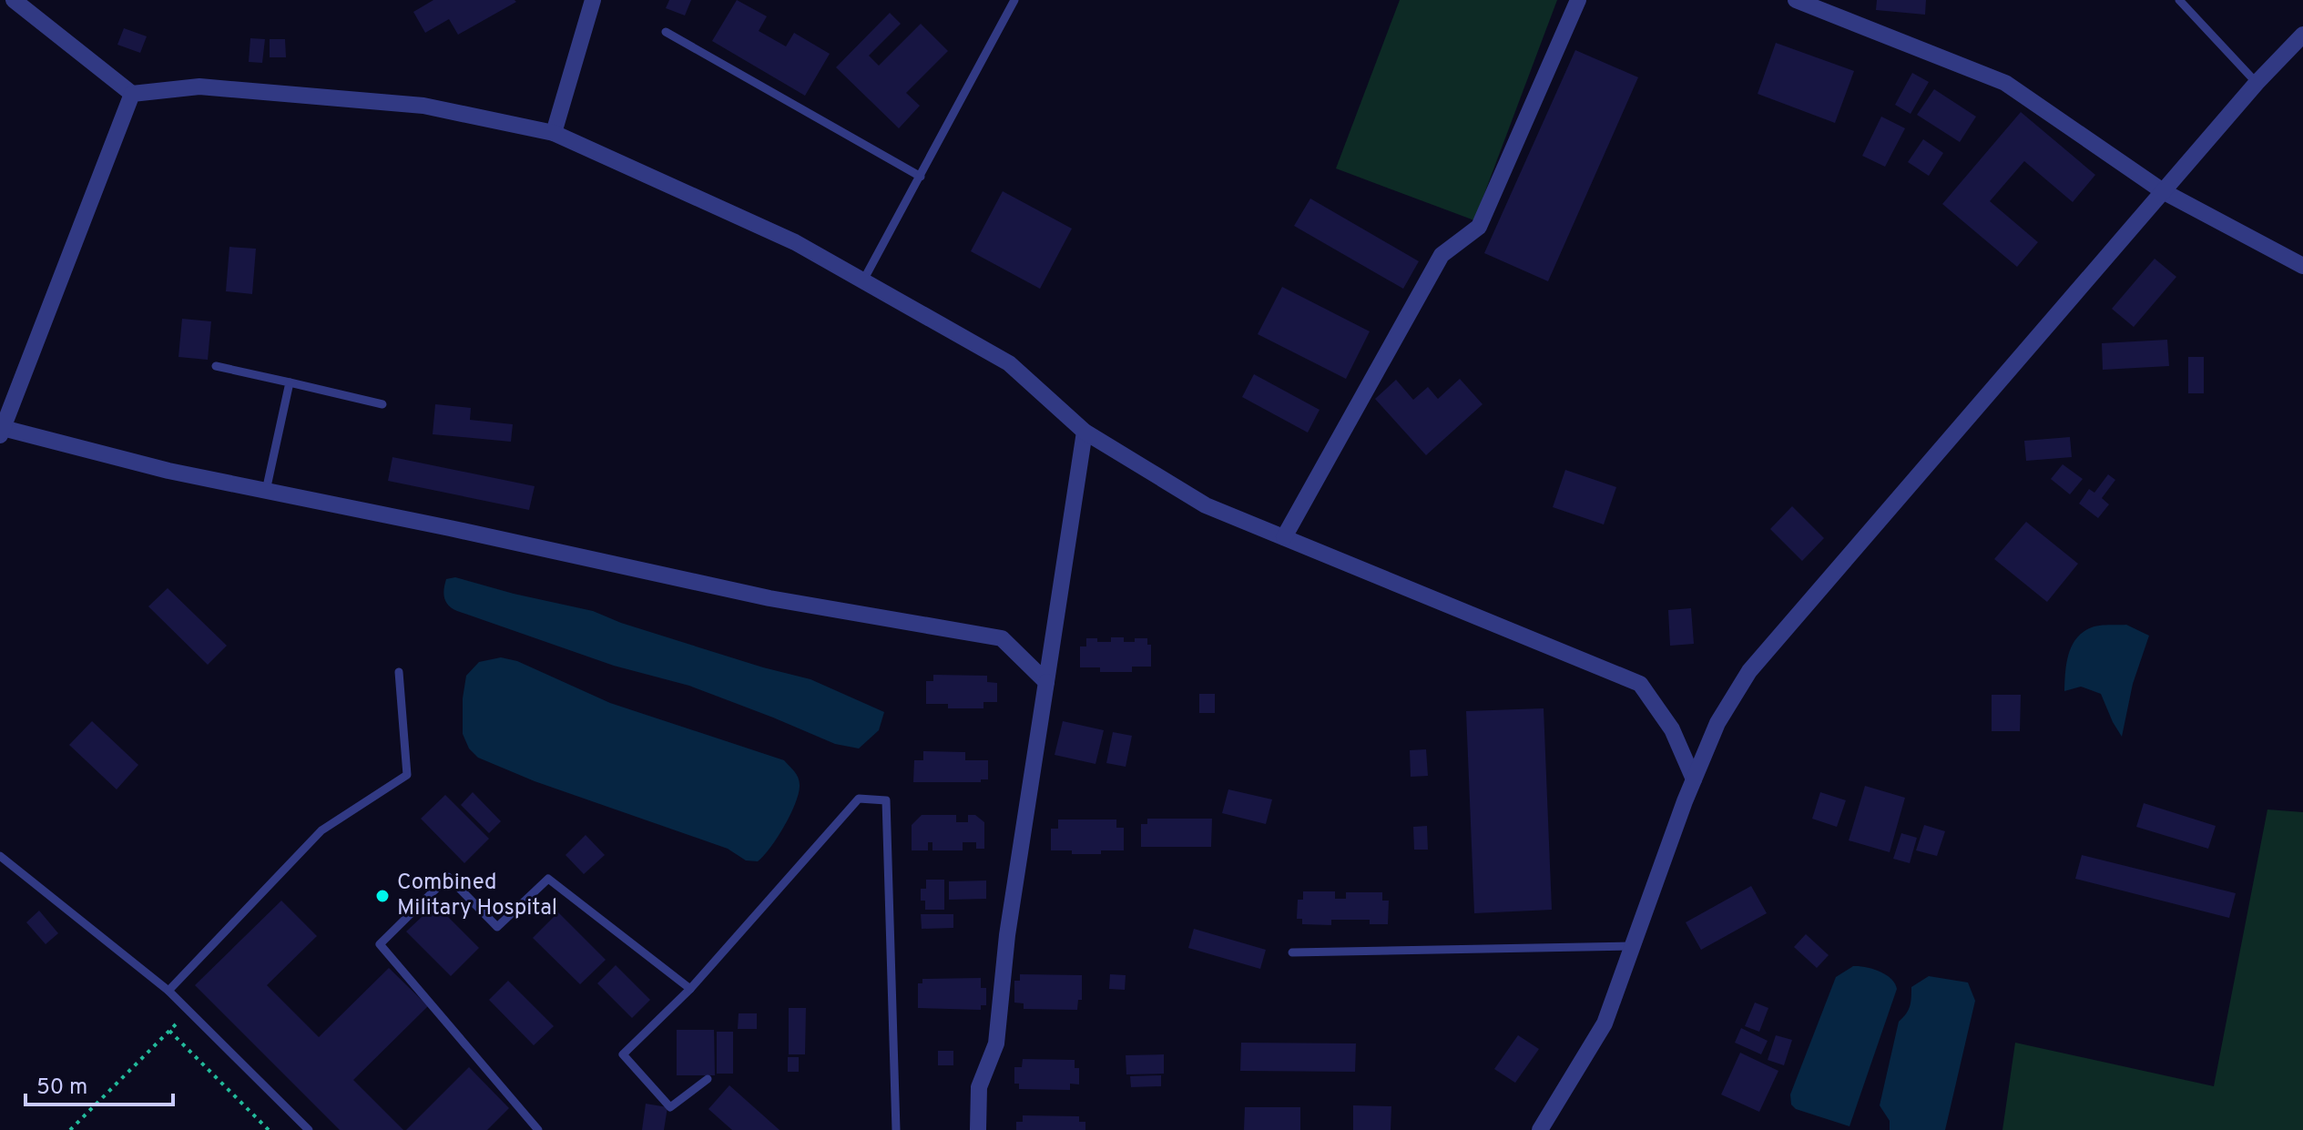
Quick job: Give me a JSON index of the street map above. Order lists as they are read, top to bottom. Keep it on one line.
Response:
{"places":["Combined Military Hospital"],"scale_bar":"50 m"}
